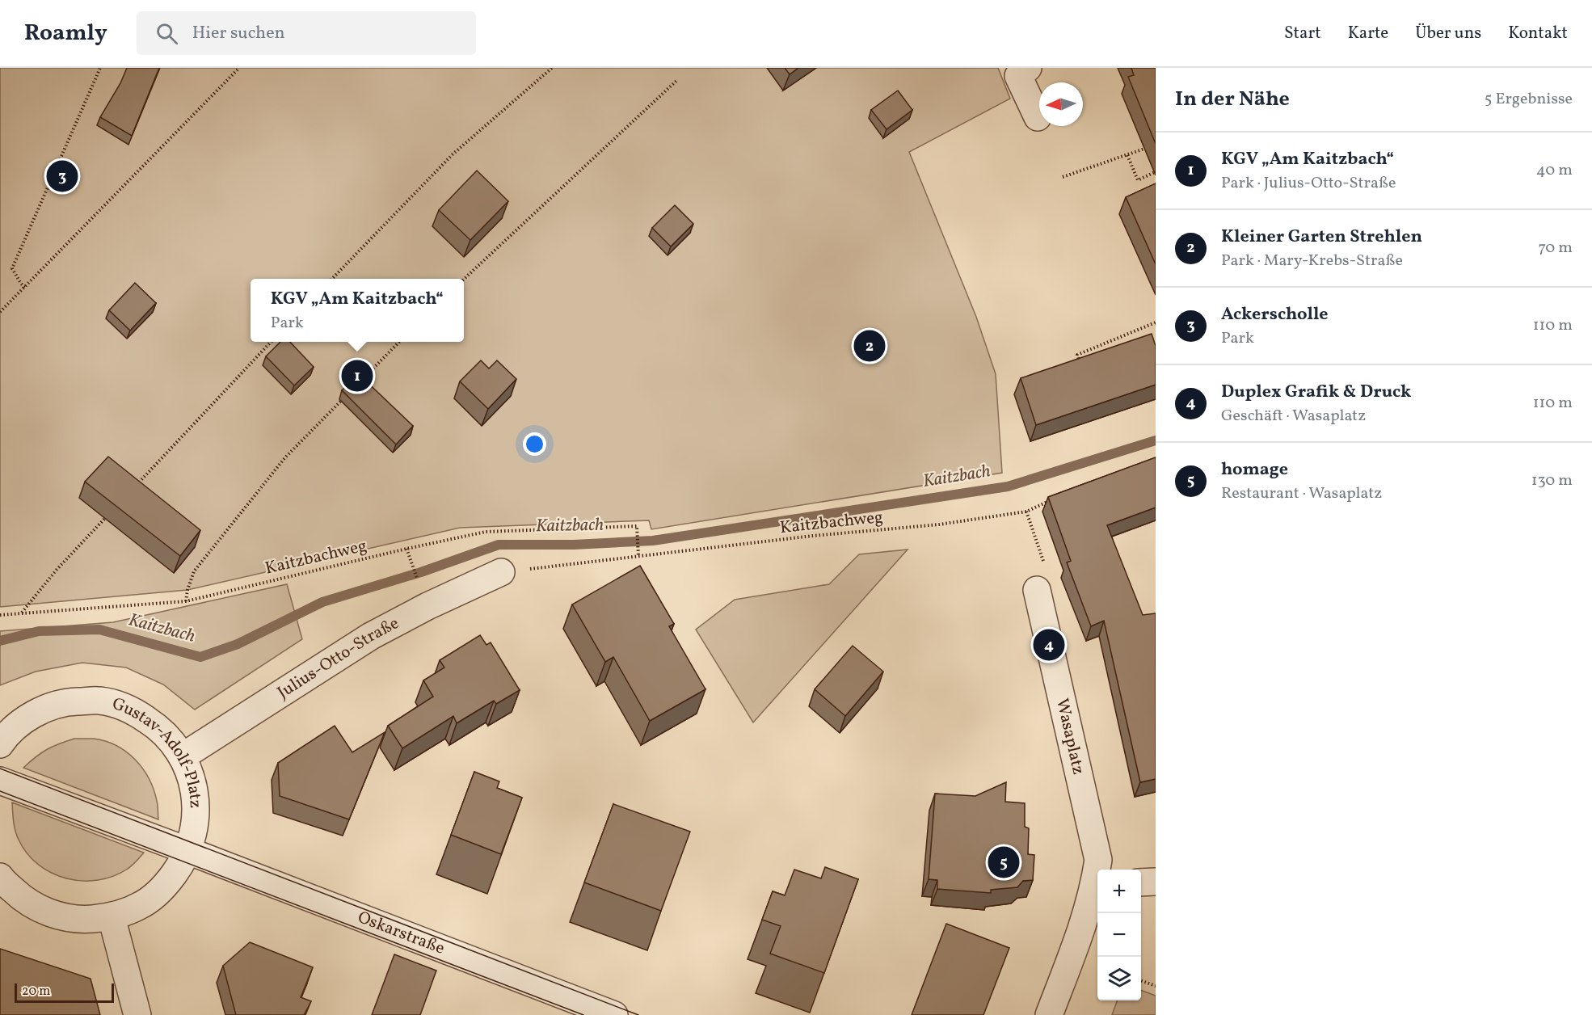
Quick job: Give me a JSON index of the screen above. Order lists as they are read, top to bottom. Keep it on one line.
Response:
{"streets":{"street":["Julius-Otto-Straße","Wasaplatz","Gustav-Adolf-Platz","Oskarstraße"],"path":["Kaitzbachweg"]},"crossings":[["Kaitzbachweg","Julius-Otto-Straße"],["Julius-Otto-Straße","Gustav-Adolf-Platz"],["Gustav-Adolf-Platz","Oskarstraße"]],"water":["Kaitzbach"],"scale_bar":"20 m","north":"left","page":{"header":"Roamly","search":"Hier suchen","nav":["Start","Karte","Über uns","Kontakt"],"heading":["In der Nähe","5 Ergebnisse"],"list":[{"mark":"1","name":"KGV „Am Kaitzbach“","note":"Park · Julius-Otto-Straße","value":"40 m"},{"mark":"2","name":"Kleiner Garten Strehlen","note":"Park · Mary-Krebs-Straße","value":"70 m"},{"mark":"3","name":"Ackerscholle","note":"Park","value":"110 m"},{"mark":"4","name":"Duplex Grafik & Druck","note":"Geschäft · Wasaplatz","value":"110 m"},{"mark":"5","name":"homage","note":"Restaurant · Wasaplatz","value":"130 m"}],"pins":["3","2","1","4","5"],"popup":["KGV „Am Kaitzbach“","Park"],"map_buttons":["+","−"],"scale":"20 m"}}
